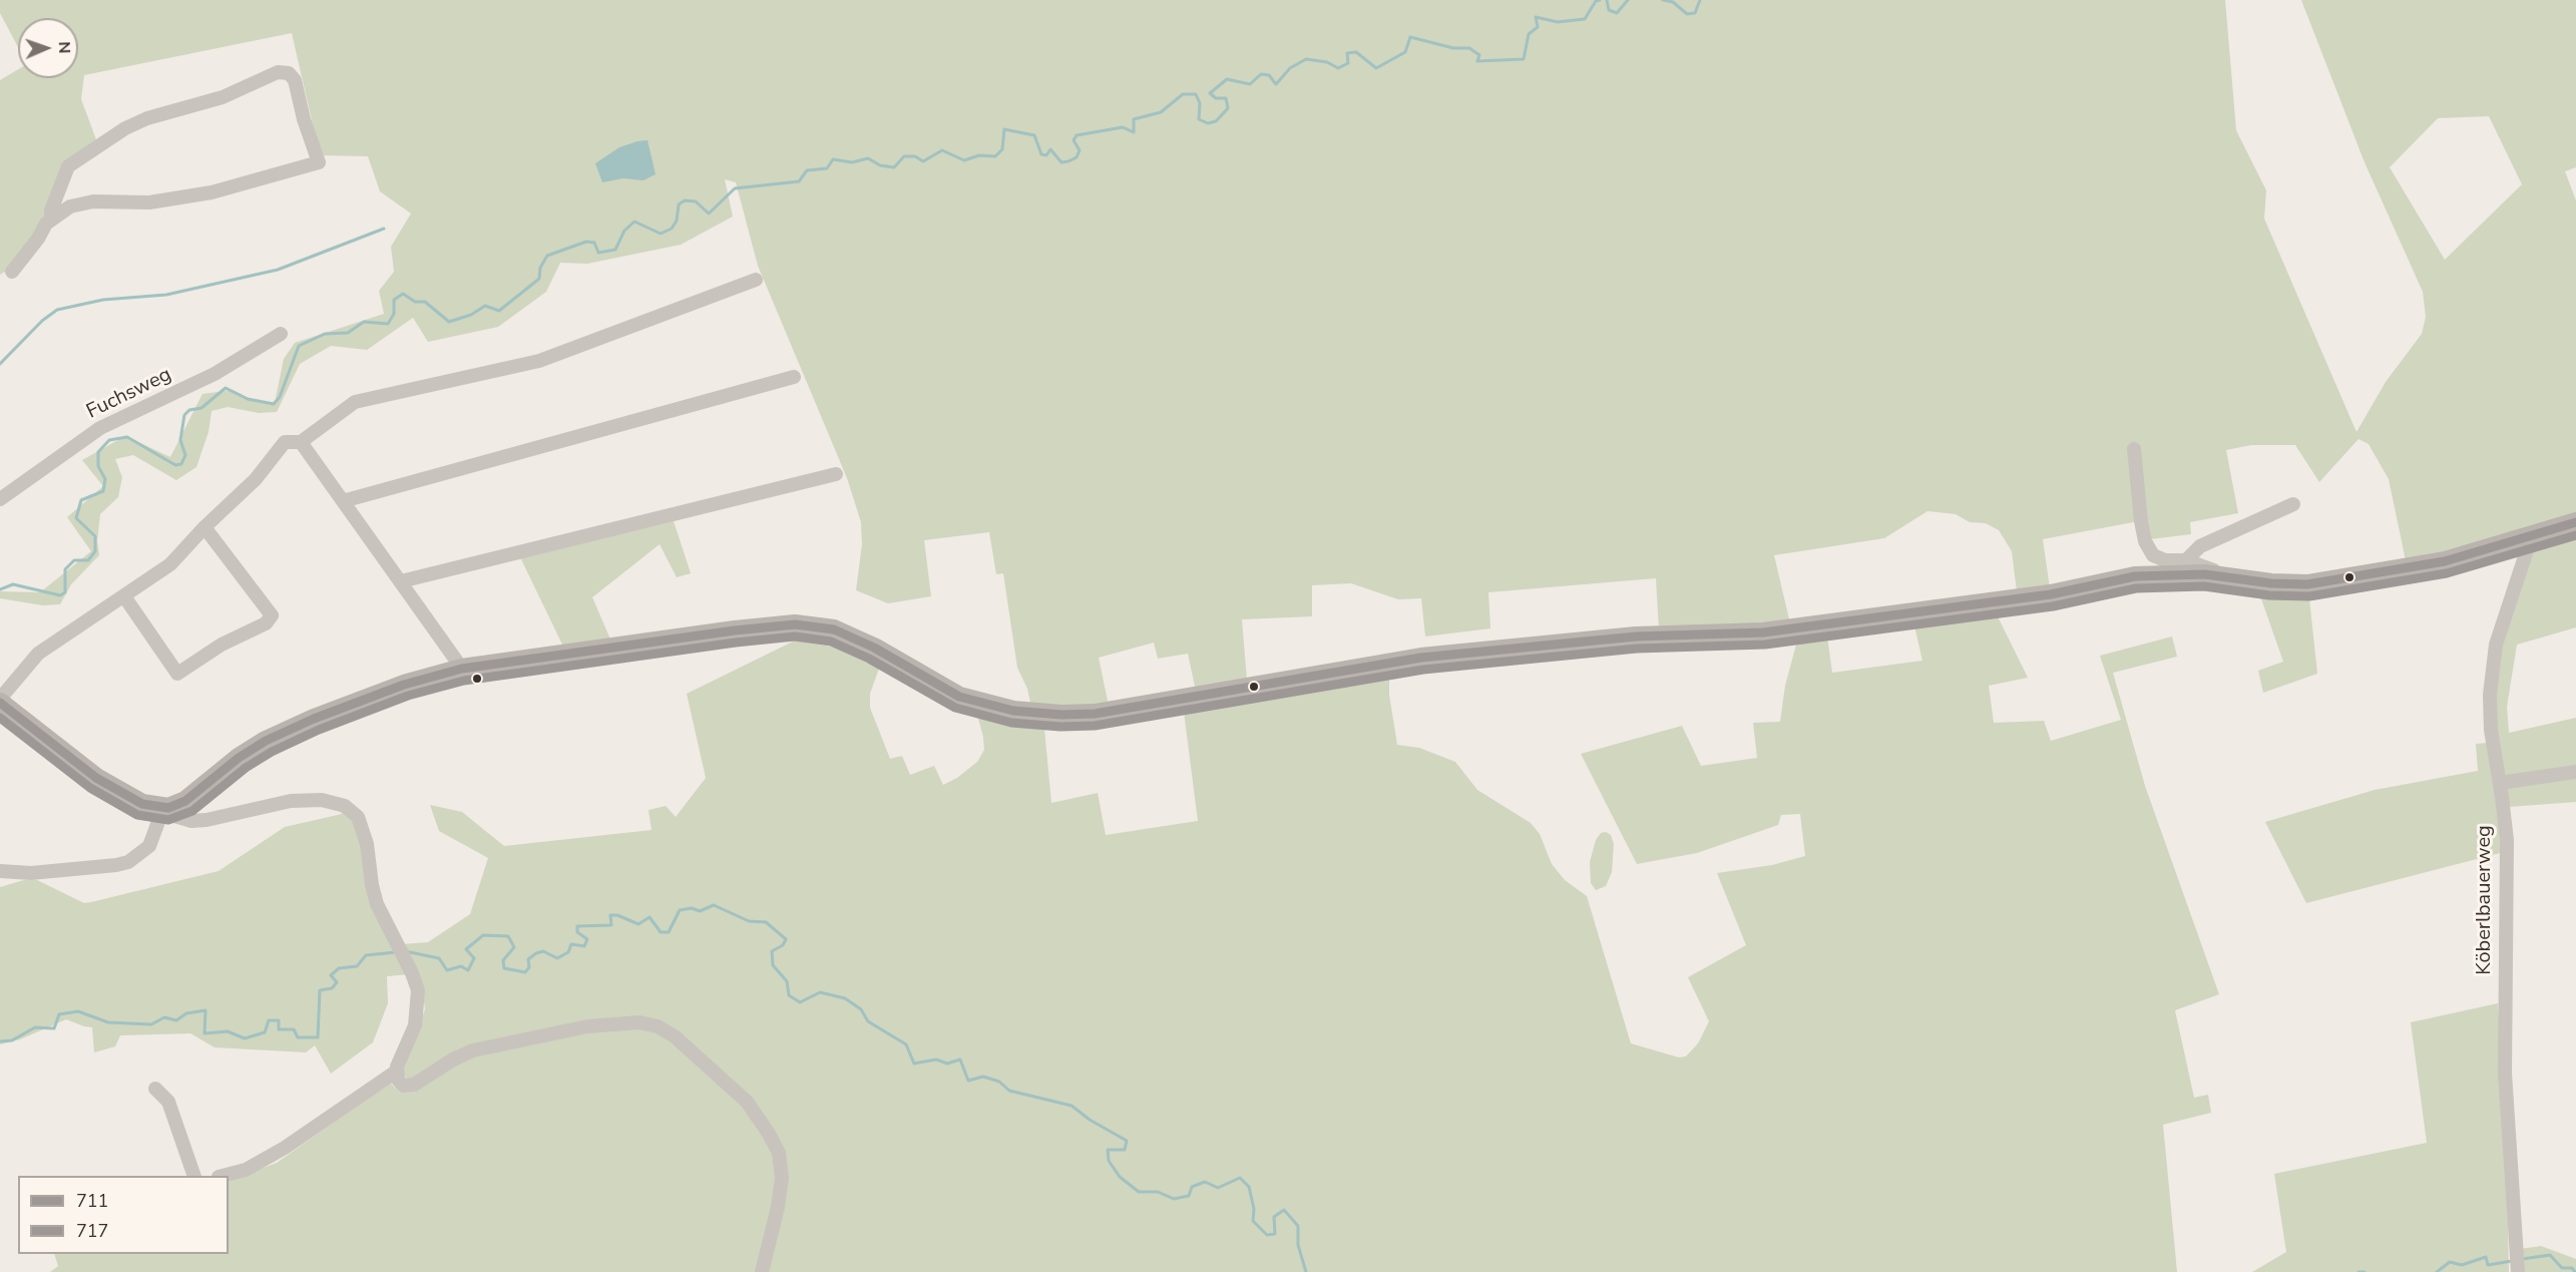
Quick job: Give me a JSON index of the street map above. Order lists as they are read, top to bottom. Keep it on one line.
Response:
{"streets":{"street":["Fuchsweg","Köberlbauerweg"]},"lines":["transit line 711","transit line 717"],"legend":["711","717"],"north":"right"}
